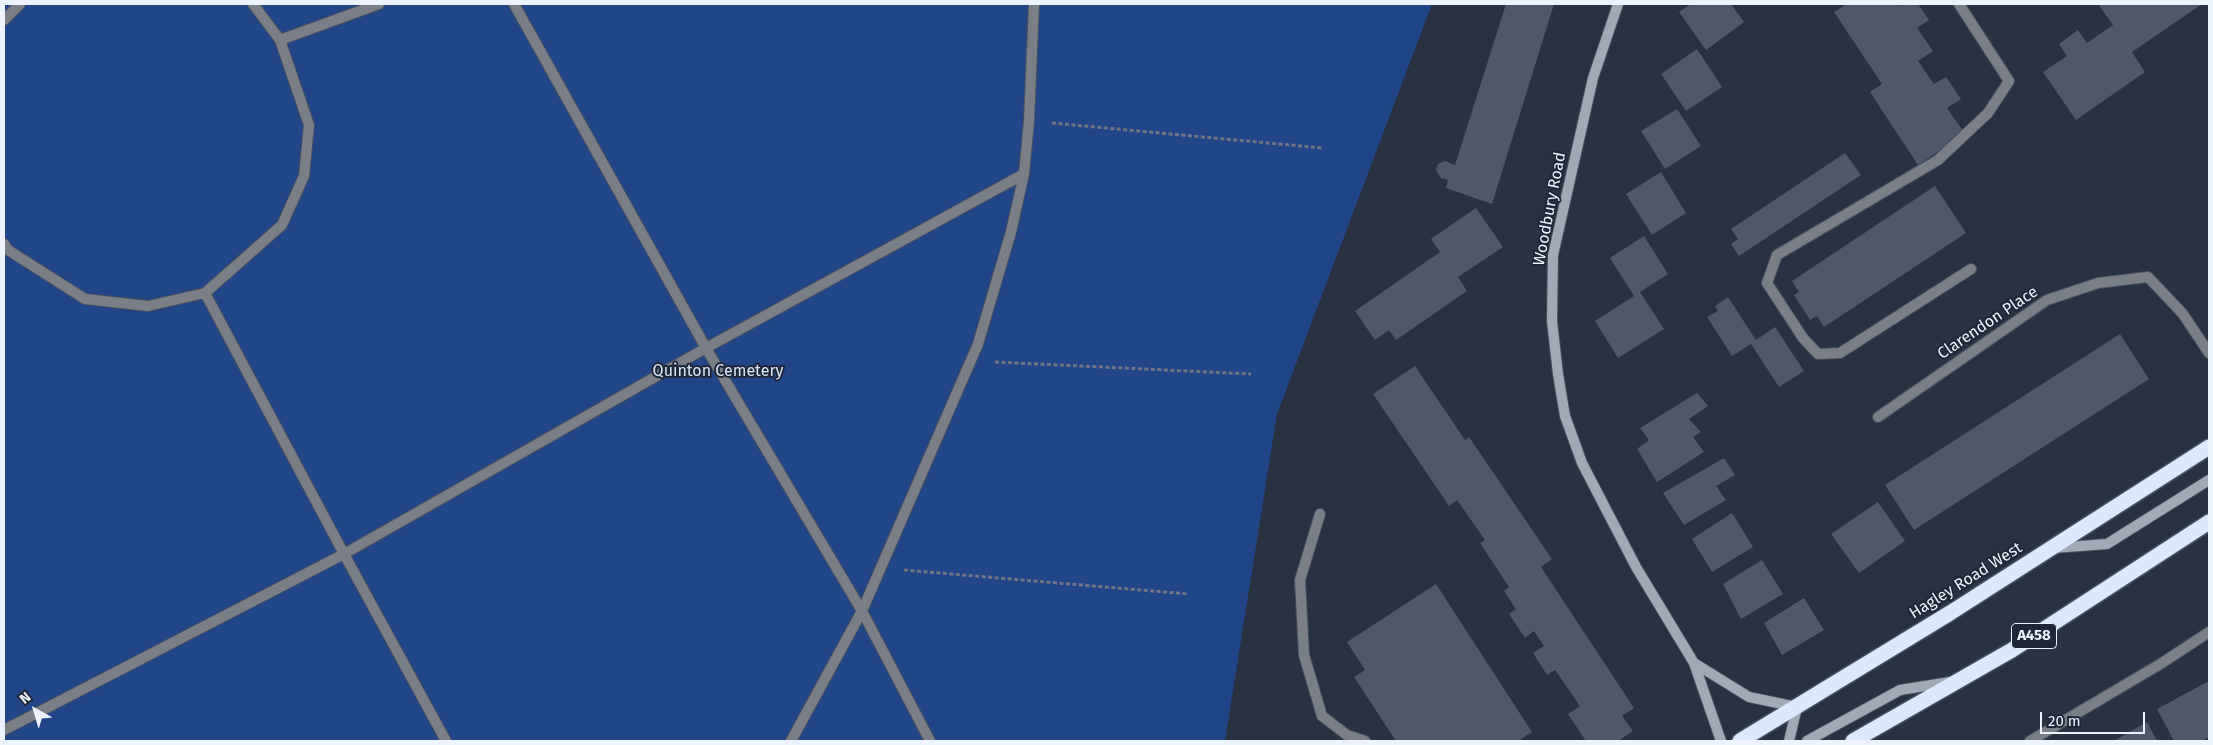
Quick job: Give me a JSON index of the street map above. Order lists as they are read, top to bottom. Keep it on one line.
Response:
{"streets":{"highway":["Hagley Road West","A458"],"street":["Woodbury Road","Clarendon Place"]},"crossings":[["Woodbury Road","Hagley Road West"]],"parks":["Quinton Cemetery"],"scale_bar":"20 m","north":"top left"}
